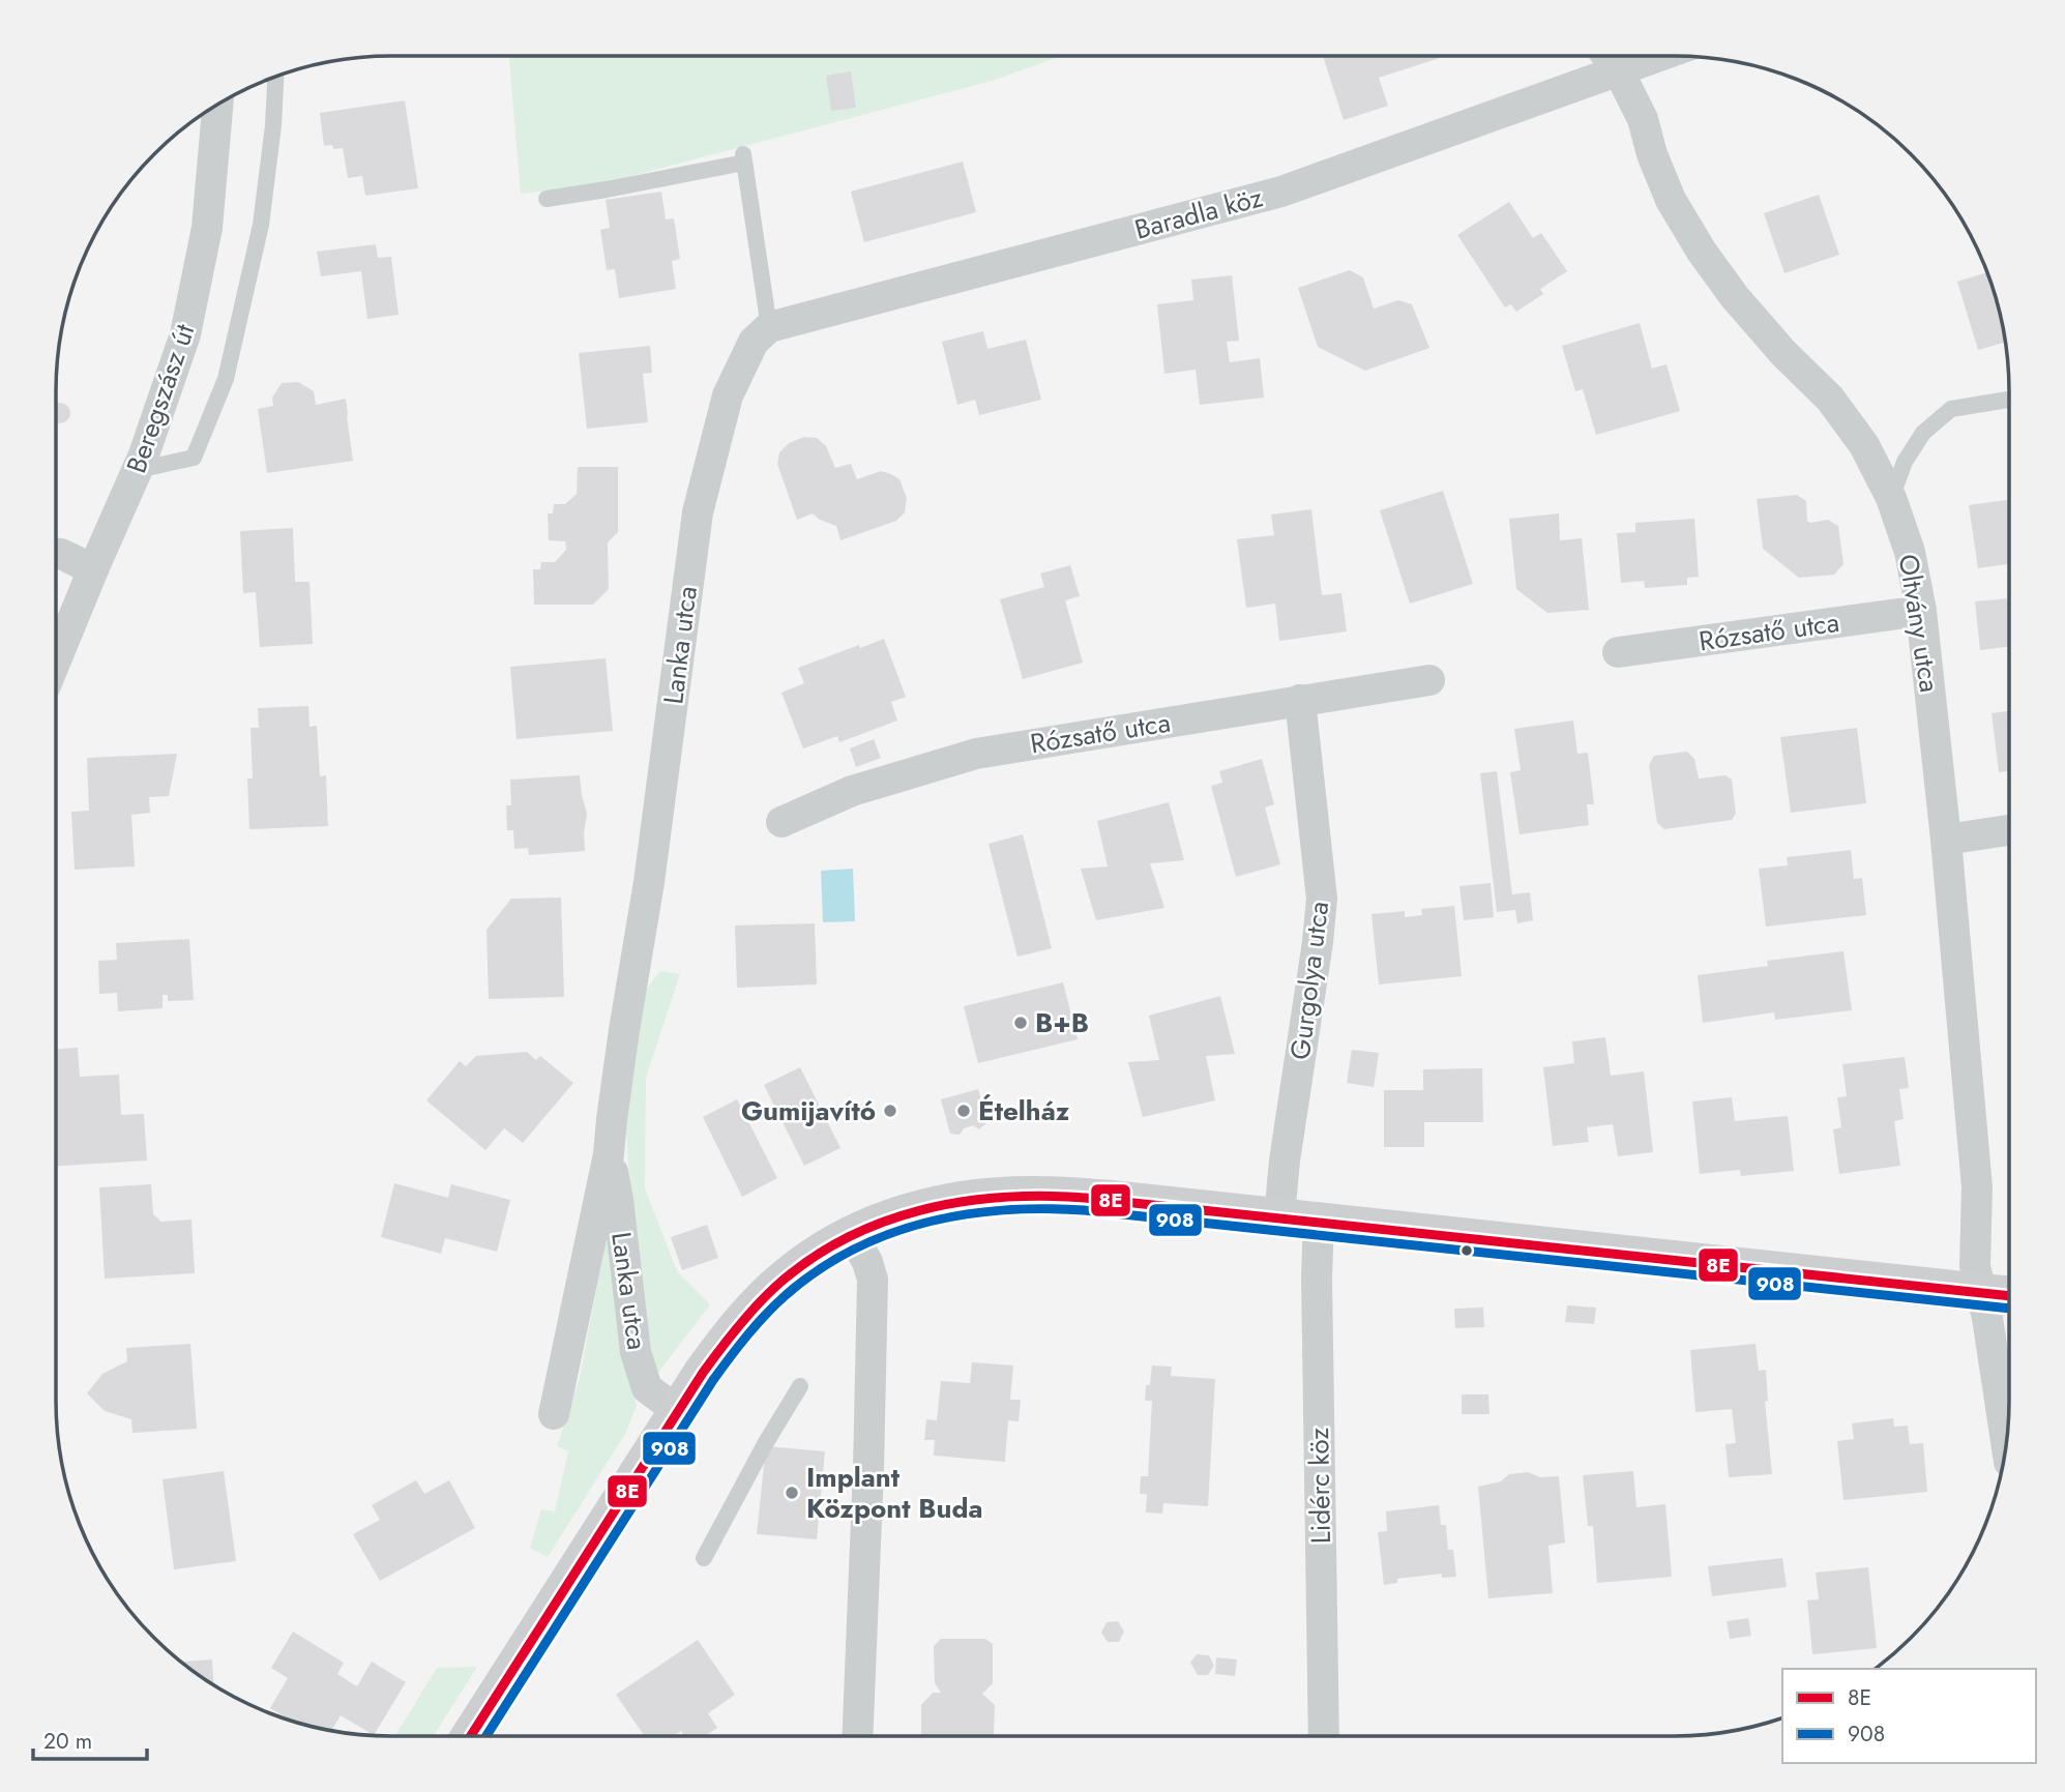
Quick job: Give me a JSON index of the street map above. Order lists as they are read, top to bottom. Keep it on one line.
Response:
{"streets":{"street":["Baradla köz","Beregszász út","Oltvány utca","Rózsatő utca","Lanka utca","Gurgolya utca","Lidérc köz"]},"crossings":[["Baradla köz","Oltvány utca"],["Baradla köz","Lanka utca"],["Oltvány utca","Rózsatő utca"],["Rózsatő utca","Gurgolya utca"]],"places":["B+B","Gumijavító","Ételház","Implant Központ Buda"],"lines":["transit line 8E","transit line 908"],"legend":["8E","908"],"scale_bar":"20 m"}
